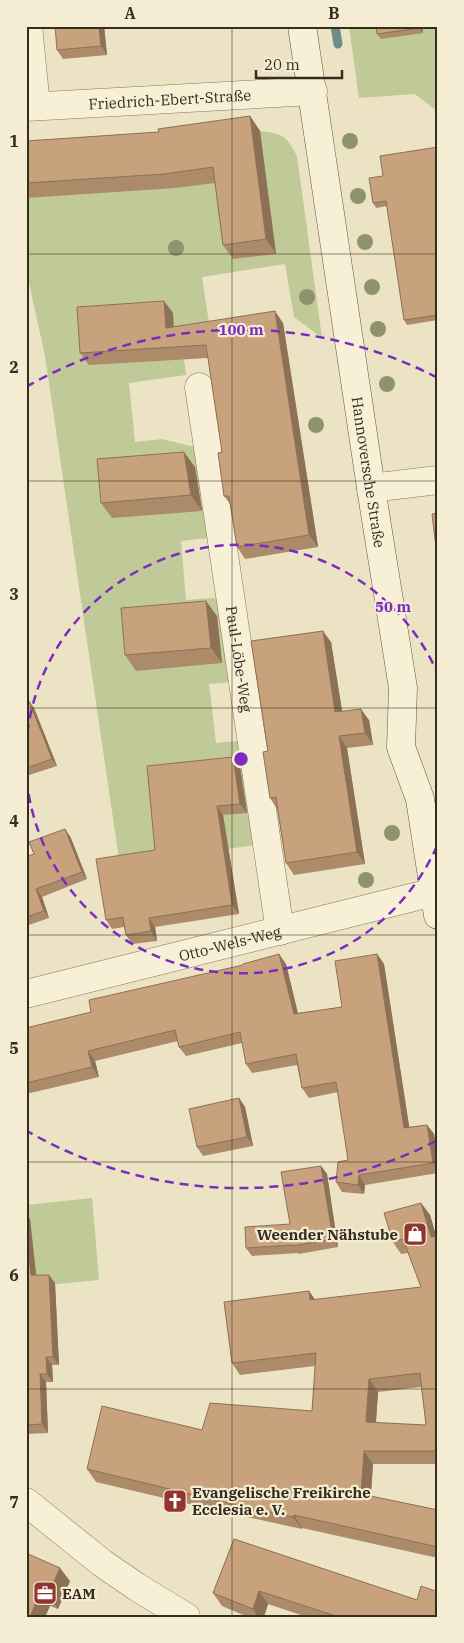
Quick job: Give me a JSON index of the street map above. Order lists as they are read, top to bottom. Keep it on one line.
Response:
{"streets":{"street":["Friedrich-Ebert-Straße","Hannoversche Straße","Paul-Löbe-Weg","Otto-Wels-Weg"]},"crossings":[["Friedrich-Ebert-Straße","Hannoversche Straße"],["Hannoversche Straße","Otto-Wels-Weg"],["Paul-Löbe-Weg","Otto-Wels-Weg"]],"places":{"shop":["Weender Nähstube"],"church":["Evangelische Freikirche Ecclesia e. V."],"office":["EAM"]},"scale_bar":"20 m","grid":{"columns":["A","B"],"rows":["1","2","3","4","5","6","7"]},"rings":["100 m","50 m"]}
